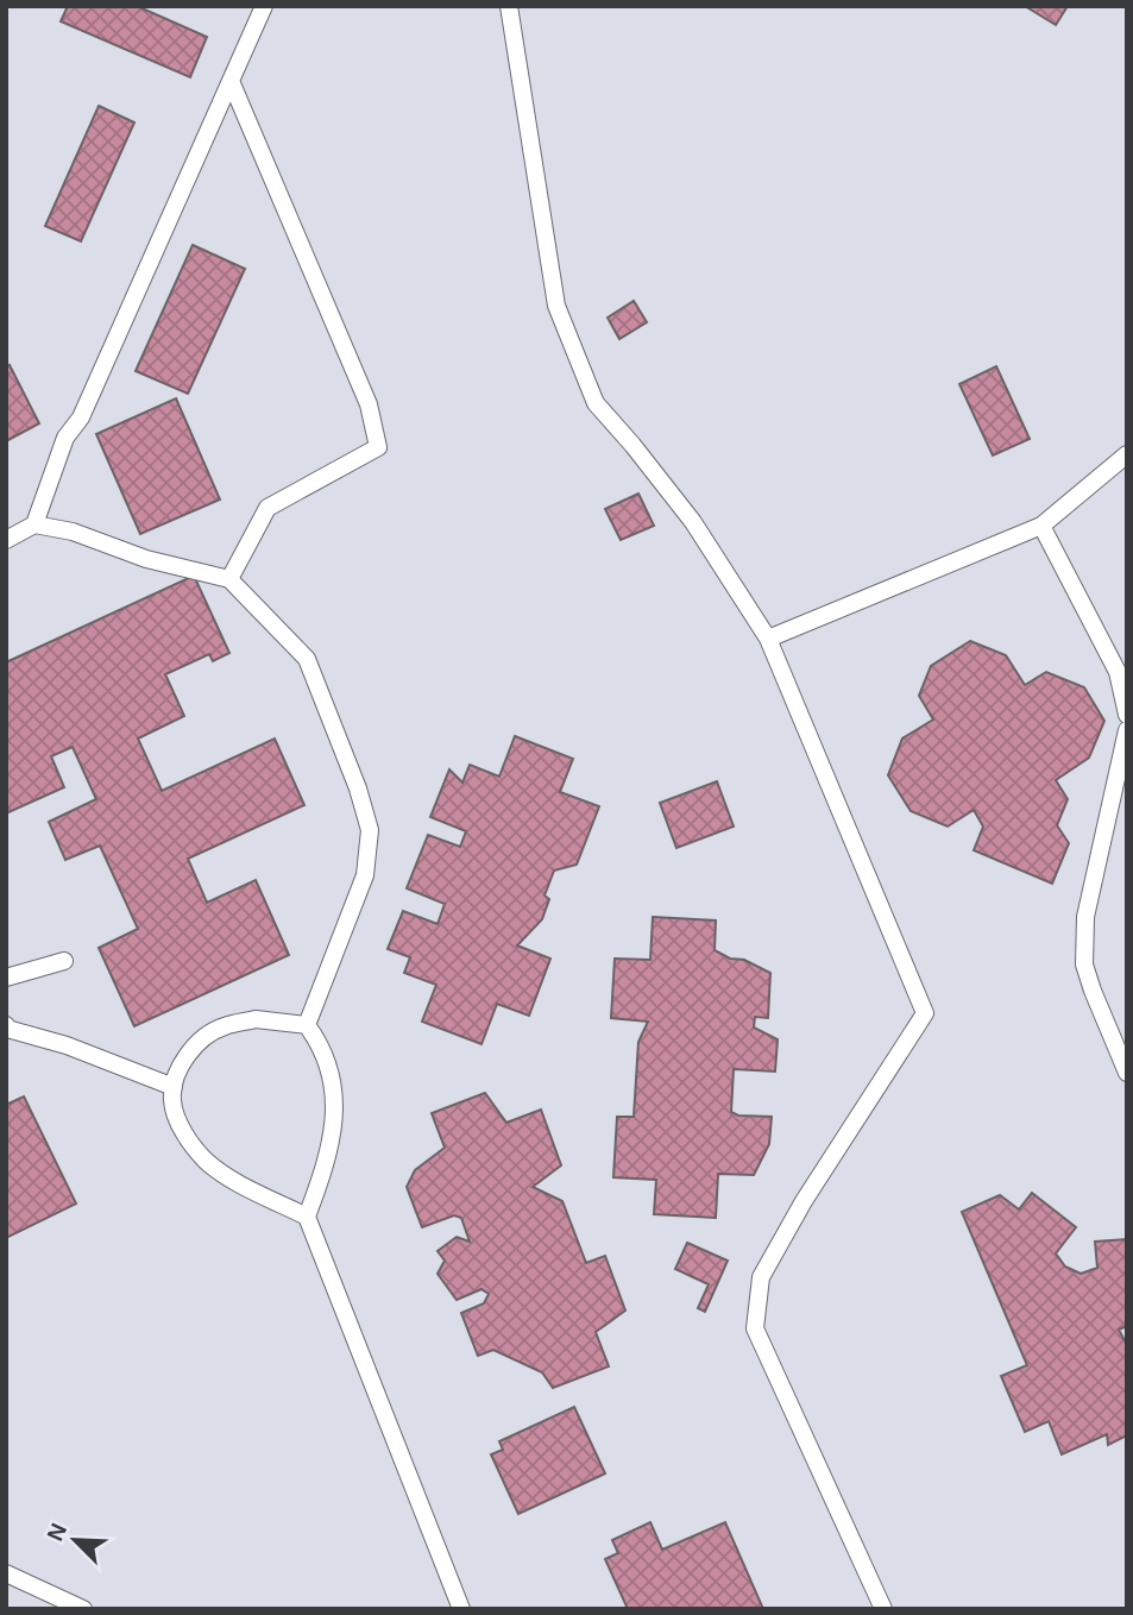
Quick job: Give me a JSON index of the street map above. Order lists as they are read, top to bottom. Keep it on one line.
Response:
{"north":"top left"}
